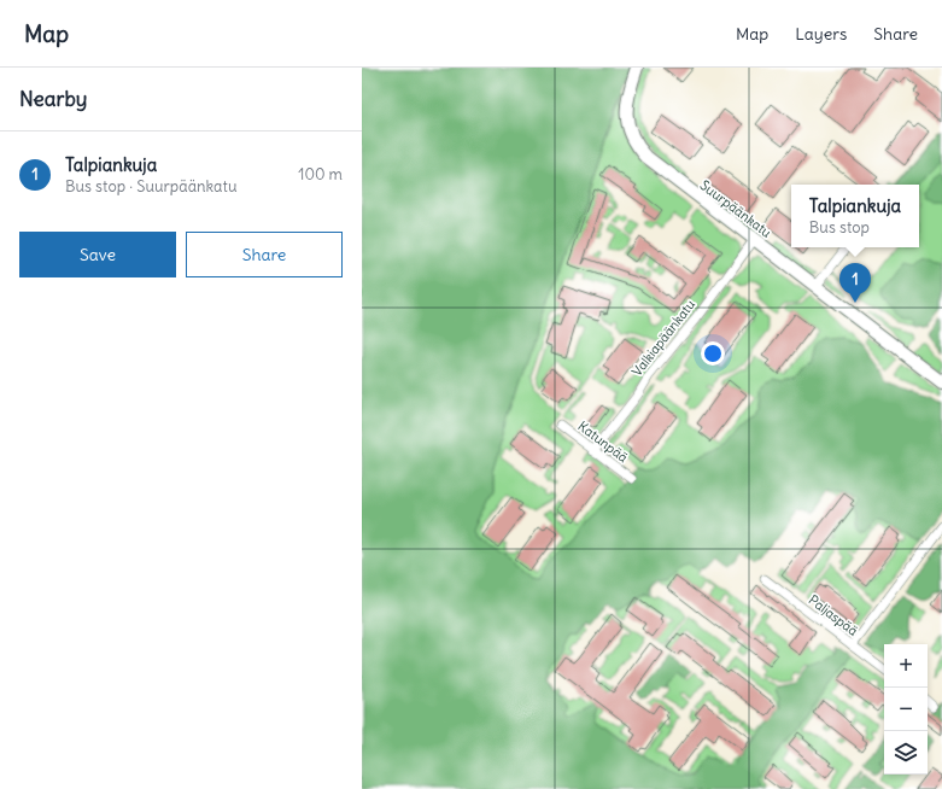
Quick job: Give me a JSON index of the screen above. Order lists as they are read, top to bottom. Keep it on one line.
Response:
{"streets":{"street":["Suurpäänkatu","Valkiapäänkatu","Katunpää","Paljaspää"]},"crossings":[["Suurpäänkatu","Valkiapäänkatu"],["Valkiapäänkatu","Katunpää"]],"page":{"header":"Map","nav":["Map","Layers","Share"],"heading":"Nearby","list":[{"mark":"1","name":"Talpiankuja","note":"Bus stop · Suurpäänkatu","value":"100 m"}],"popup":["Talpiankuja","Bus stop"],"buttons":["Save","Share"],"pins":"1","map_buttons":["+","−"]}}
